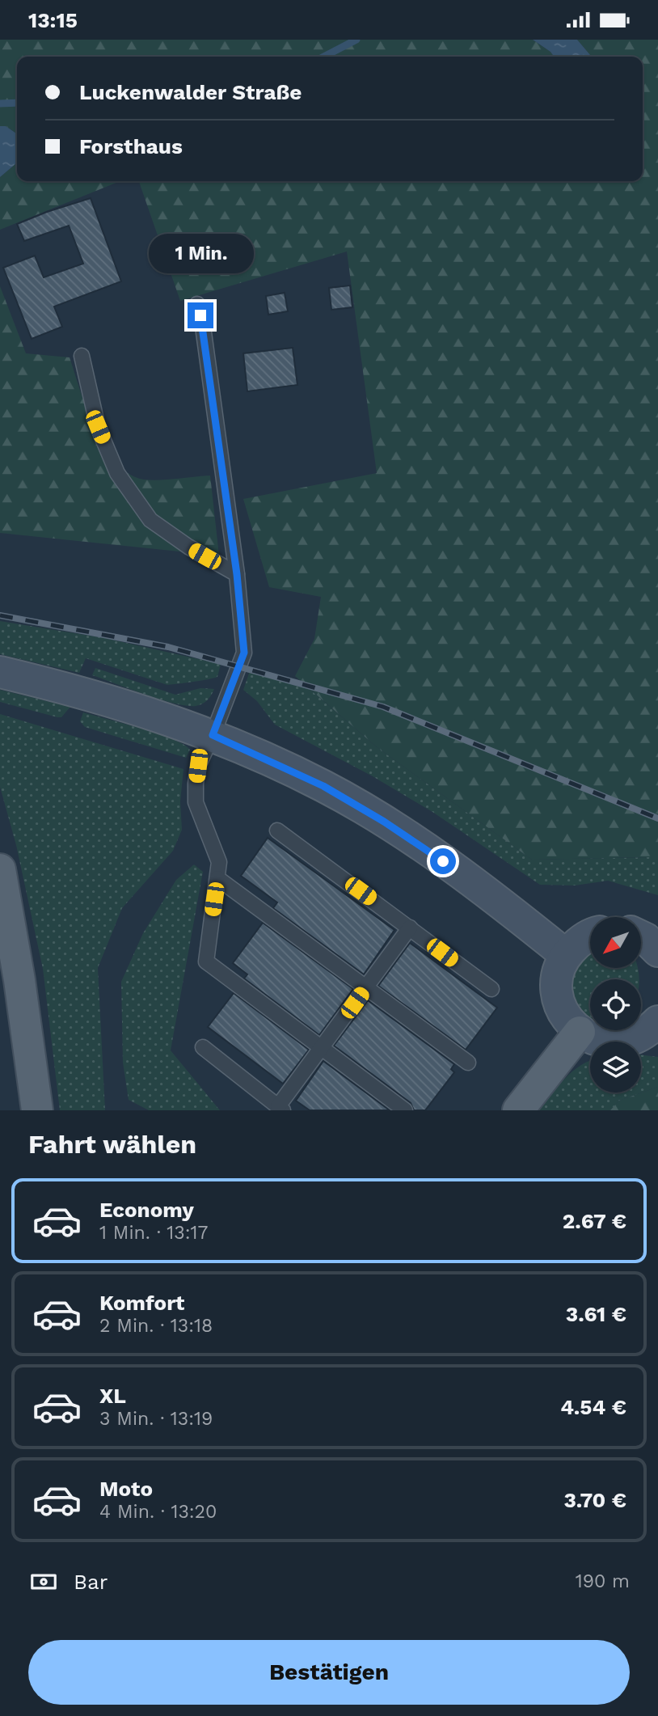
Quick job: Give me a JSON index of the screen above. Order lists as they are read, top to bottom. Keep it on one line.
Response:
{"north":"bottom left","page":{"status":"13:15","banner":["Luckenwalder Straße","Forsthaus"],"bubble":"1 Min.","heading":"Fahrt wählen","list":[{"name":"Economy","note":"1 Min. · 13:17","value":"2.67 €"},{"name":"Komfort","note":"2 Min. · 13:18","value":"3.61 €"},{"name":"XL","note":"3 Min. · 13:19","value":"4.54 €"},{"name":"Moto","note":"4 Min. · 13:20","value":"3.70 €"}],"pay":["Bar","190 m"],"buttons":"Bestätigen"}}
